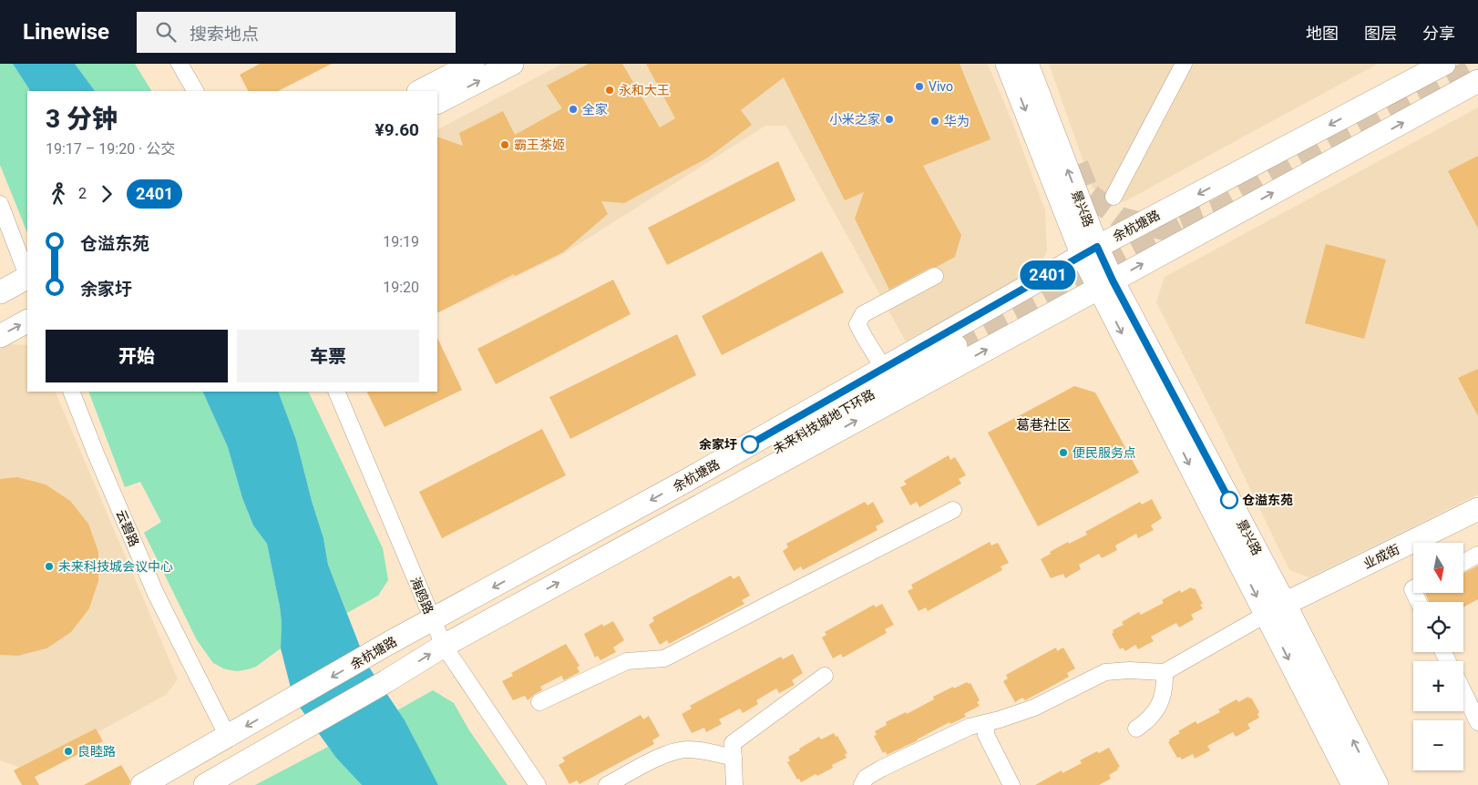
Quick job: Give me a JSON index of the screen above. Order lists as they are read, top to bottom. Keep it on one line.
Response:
{"streets":{"main road":["景兴路","余杭塘路","未来科技城地下环路","业成街"],"street":["云碧路","海鸥路"]},"crossings":[["景兴路","余杭塘路"],["景兴路","业成街"],["余杭塘路","未来科技城地下环路"],["余杭塘路","云碧路"],["余杭塘路","海鸥路"]],"districts":["葛巷社区"],"places":["Vivo","永和大王","全家","小米之家","华为","霸王茶姬","余家圩","便民服务点","仓溢东苑","未来科技城会议中心","良睦路"],"lines":["bus line 2401"],"north":"bottom","page":{"header":"Linewise","search":"搜索地点","nav":["地图","图层","分享"],"on_map":"2401","heading":["3 分钟","19:17 – 19:20 · 公交","¥9.60"],"legs":["2","2401"],"list":[{"name":"仓溢东苑","value":"19:19"},{"name":"余家圩","value":"19:20"}],"buttons":["开始","车票"],"map_buttons":["+","−"]}}
